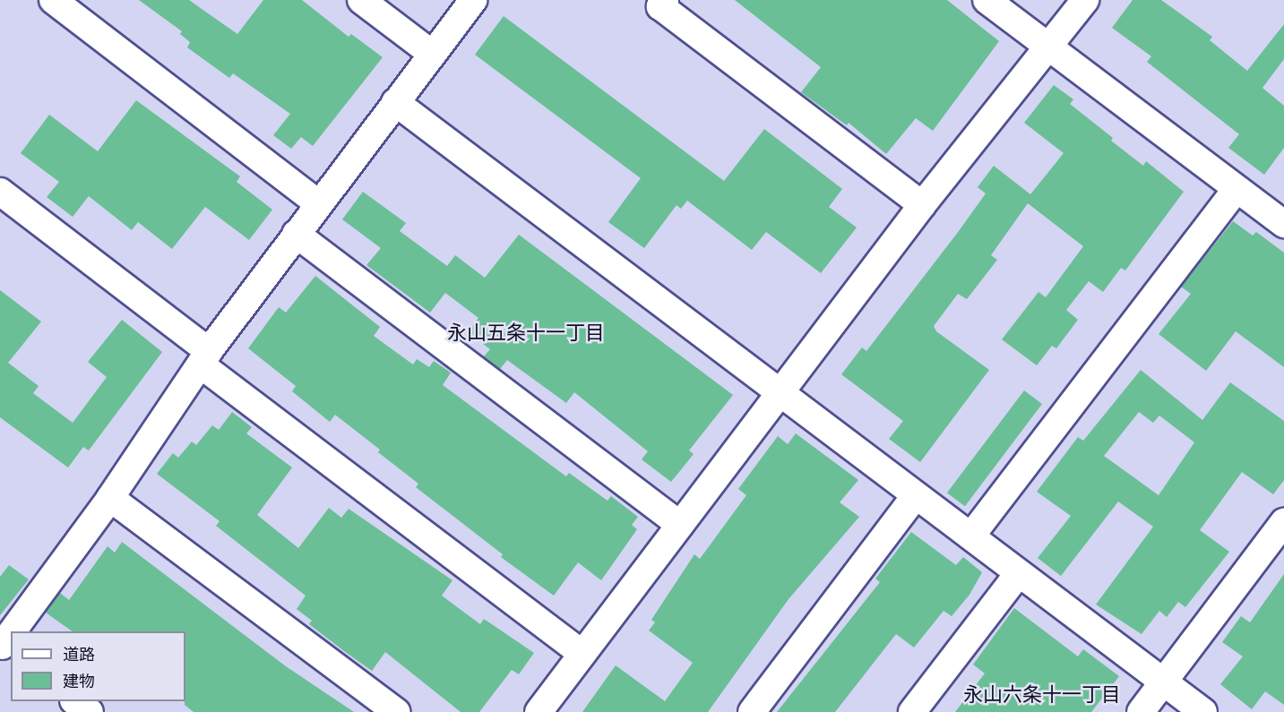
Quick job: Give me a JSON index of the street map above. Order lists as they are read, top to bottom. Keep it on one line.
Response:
{"districts":["永山五条十一丁目","永山六条十一丁目"],"legend":["道路","建物"]}
